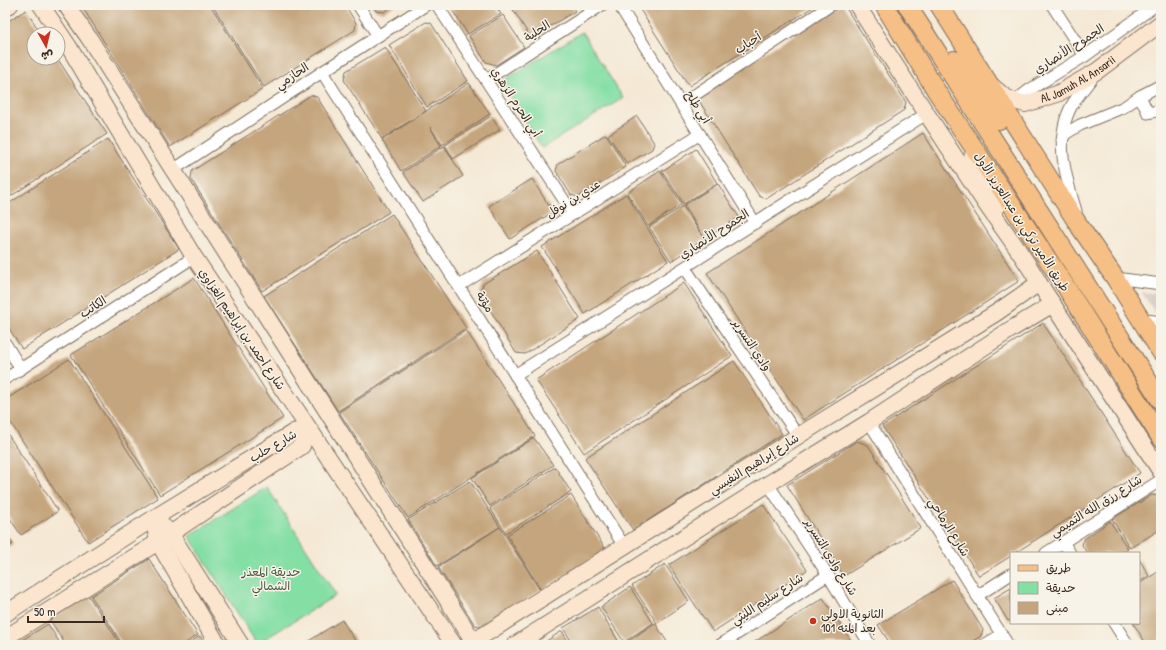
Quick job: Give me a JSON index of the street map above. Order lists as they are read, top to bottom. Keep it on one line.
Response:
{"streets":{"main road":["طريق الأمير تركي بن عبدالعزيز الأول"],"street":["الحلية","أحباب","الجموح الأنصاري","الحازمي","Al Jamuh Al Ansarii","أبي الحرم الزهري","أبي طلح","عدي بن نوفل","مؤتة","الكاتب","شارع أحمد بن إبراهيم الغزاوي","وادي التسرير","شارع حلب","شارع إبراهيم النفيسي","شارع رزق الله التميمي","شارع الرماحي","شارع وادي التسرير","شارع سليم الليثي"]},"crossings":[["الحلية","أبي الحرم الزهري"],["أحباب","أبي طلح"],["الجموح الأنصاري","Al Jamuh Al Ansarii"],["الجموح الأنصاري","أبي طلح"],["الجموح الأنصاري","مؤتة"],["الجموح الأنصاري","وادي التسرير"],["الحازمي","مؤتة"],["الحازمي","شارع أحمد بن إبراهيم الغزاوي"],["أبي الحرم الزهري","عدي بن نوفل"],["أبي طلح","عدي بن نوفل"],["عدي بن نوفل","مؤتة"],["مؤتة","شارع إبراهيم النفيسي"],["الكاتب","شارع أحمد بن إبراهيم الغزاوي"],["شارع أحمد بن إبراهيم الغزاوي","شارع حلب"],["شارع أحمد بن إبراهيم الغزاوي","شارع إبراهيم النفيسي"],["وادي التسرير","شارع إبراهيم النفيسي"],["شارع إبراهيم النفيسي","شارع الرماحي"],["شارع إبراهيم النفيسي","شارع وادي التسرير"],["شارع وادي التسرير","شارع سليم الليثي"]],"parks":["حديقة المعذر الشمالي"],"places":["الثانوية الاولى بعد المئه 101"],"legend":["طريق","حديقة","مبنى"],"scale_bar":"50 m","north":"bottom"}
